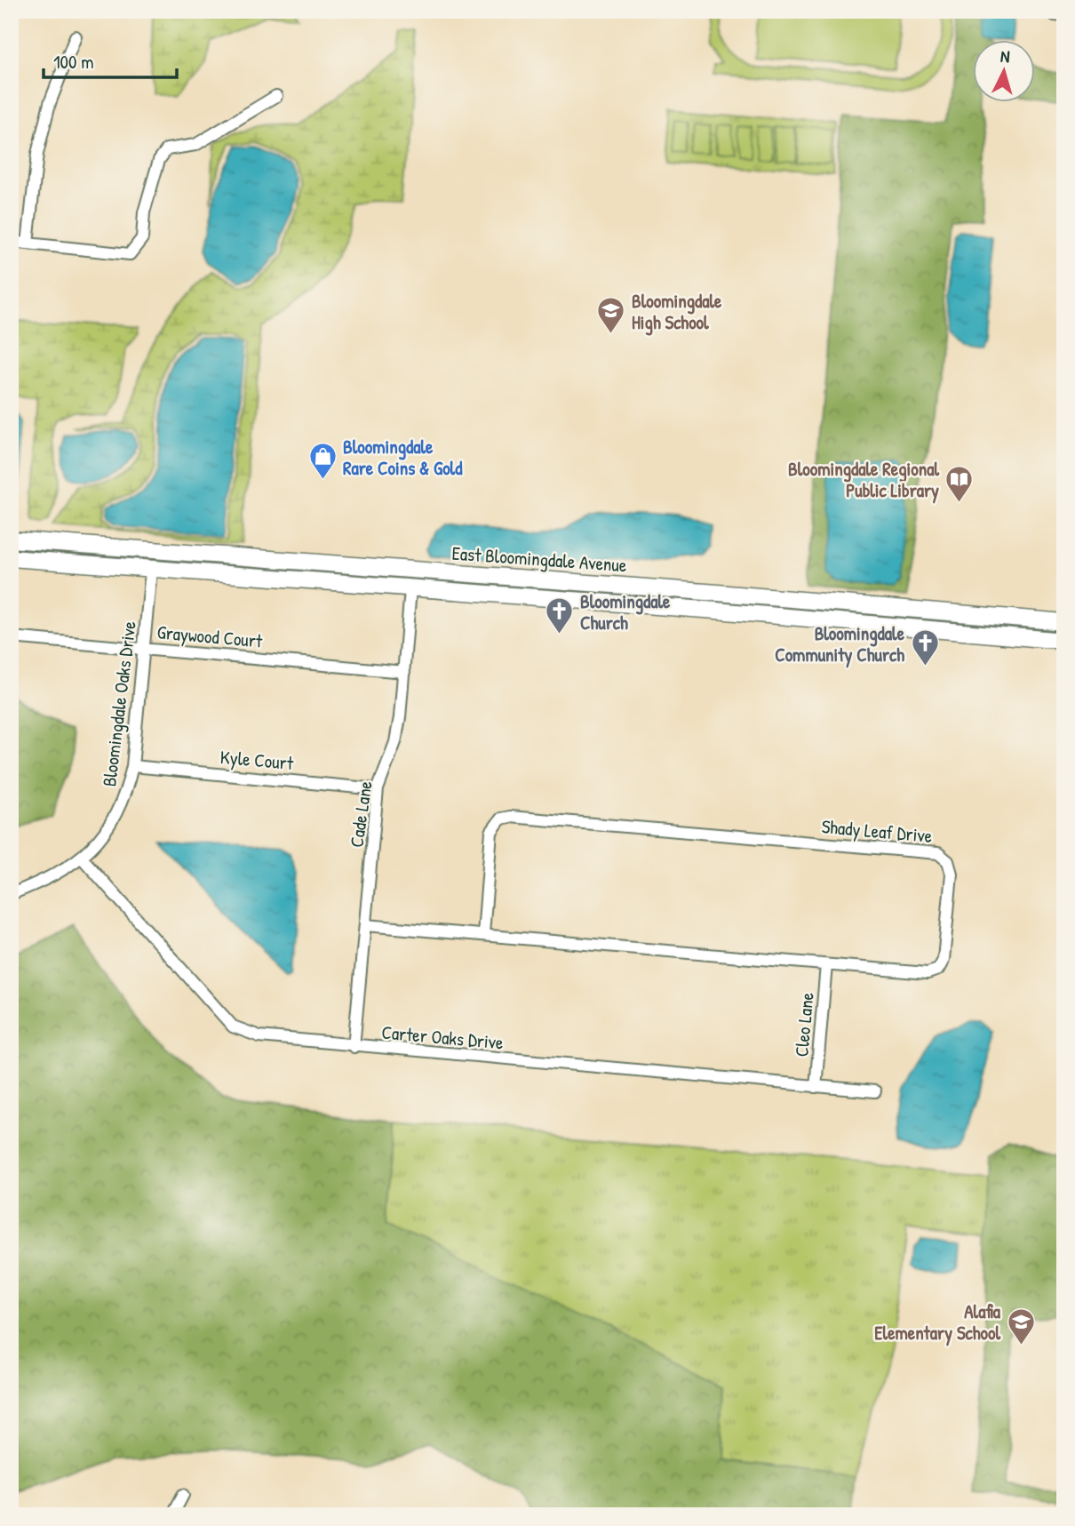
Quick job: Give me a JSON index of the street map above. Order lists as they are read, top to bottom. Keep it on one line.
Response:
{"streets":{"main road":["East Bloomingdale Avenue"],"street":["Graywood Court","Bloomingdale Oaks Drive","Kyle Court","Cade Lane","Shady Leaf Drive","Cleo Lane","Carter Oaks Drive"]},"crossings":[["East Bloomingdale Avenue","Bloomingdale Oaks Drive"],["East Bloomingdale Avenue","Cade Lane"],["Graywood Court","Bloomingdale Oaks Drive"],["Graywood Court","Cade Lane"],["Bloomingdale Oaks Drive","Kyle Court"],["Bloomingdale Oaks Drive","Carter Oaks Drive"],["Kyle Court","Cade Lane"],["Cade Lane","Shady Leaf Drive"],["Cade Lane","Carter Oaks Drive"],["Shady Leaf Drive","Cleo Lane"],["Cleo Lane","Carter Oaks Drive"]],"places":{"school or university":["Bloomingdale High School","Alafia Elementary School"],"shop":["Bloomingdale Rare Coins & Gold"],"library":["Bloomingdale Regional Public Library"],"church":["Bloomingdale Church","Bloomingdale Community Church"]},"scale_bar":"100 m","north":"top"}
